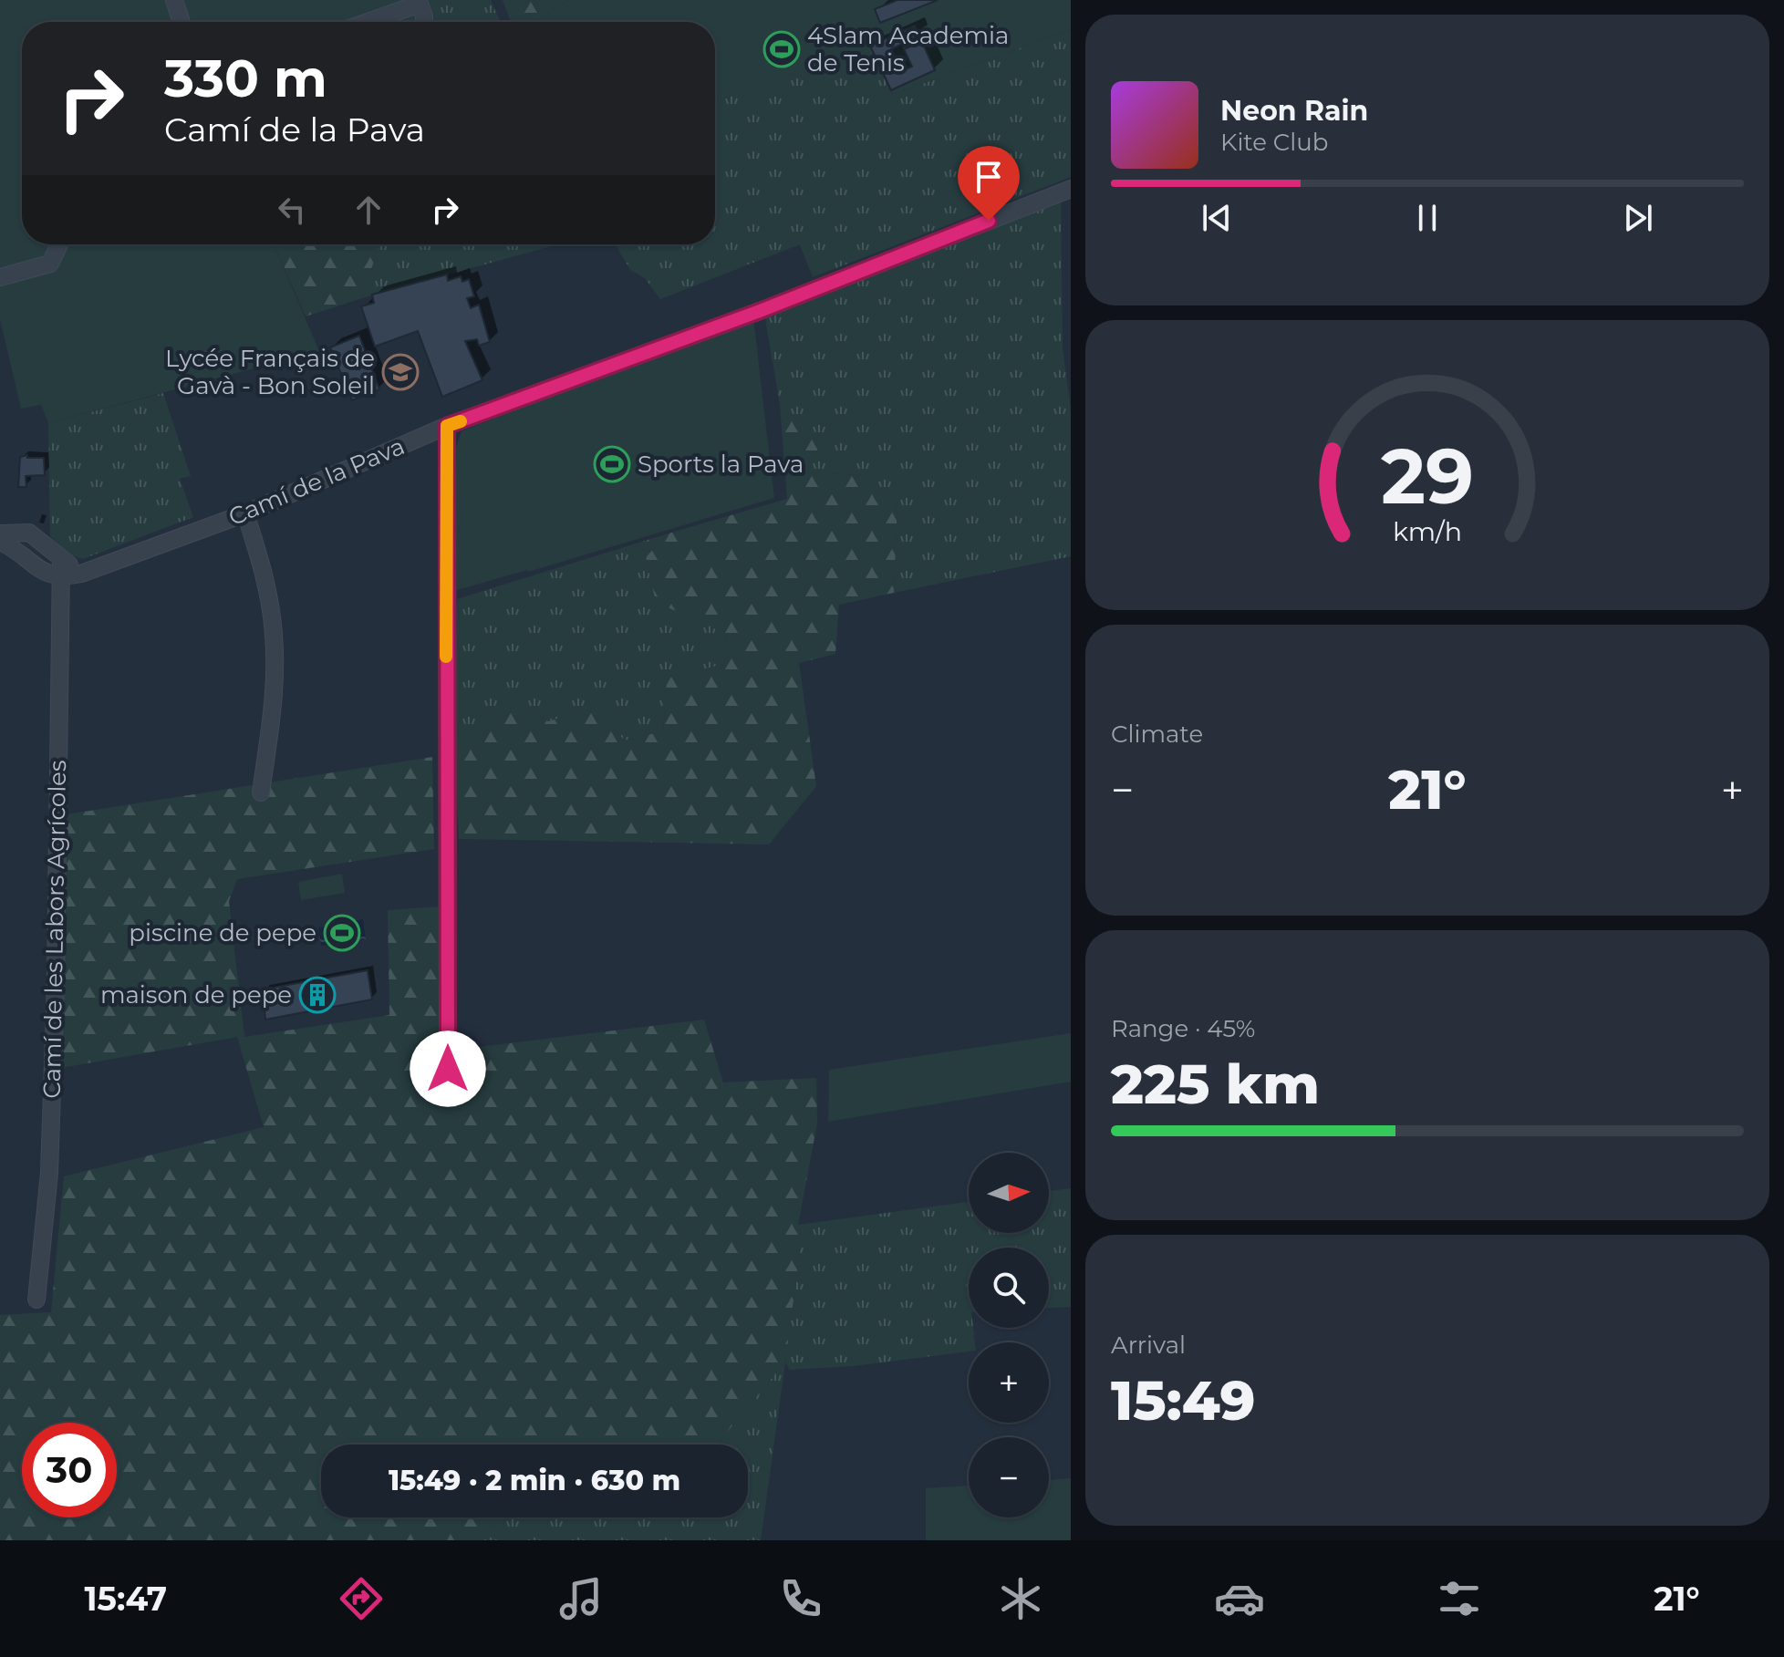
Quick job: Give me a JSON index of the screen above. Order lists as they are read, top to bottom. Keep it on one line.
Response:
{"streets":{"street":["Camí de la Pava","Camí de les Labors Agrícoles"]},"crossings":[["Camí de la Pava","Camí de les Labors Agrícoles"]],"places":{"sports":["4Slam Academia de Tenis","Sports la Pava","piscine de pepe"],"school or university":["Lycée Français de Gavà - Bon Soleil"],"building":["maison de pepe"]},"north":"right","page":{"turn":["330 m","Camí de la Pava"],"song":["Neon Rain","Kite Club"],"tile":["Climate",["Range · 45%","225 km"],["Arrival","15:49"]],"heat":["−","21°","+"],"map_buttons":["+","−"],"limit":"30","trip":"15:49 · 2 min · 630 m","tabs":["15:47","21°"],"gauge":["29","km/h"]}}
